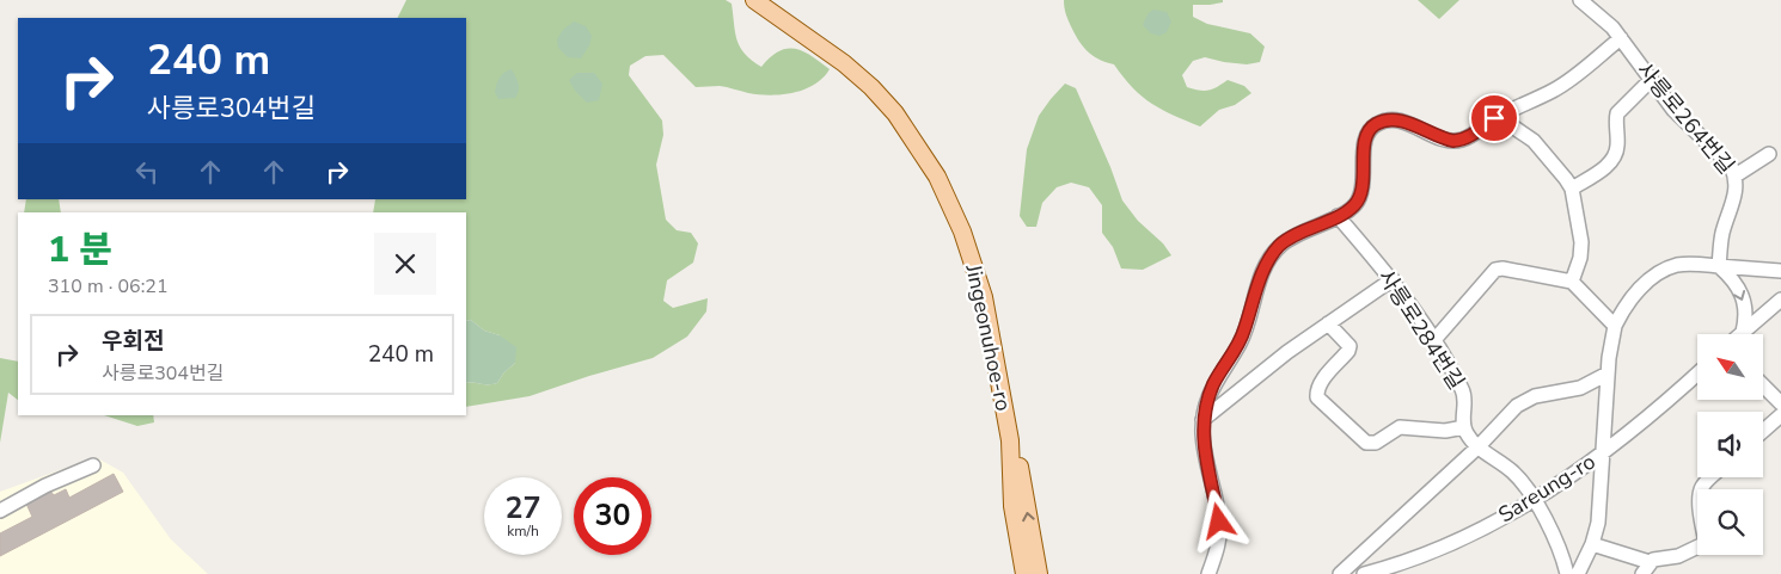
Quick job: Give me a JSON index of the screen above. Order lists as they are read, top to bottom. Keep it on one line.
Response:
{"streets":{"main road":["Jingeonuhoe-ro"],"street":["사릉로264번길","사릉로284번길","Sareung-ro"]},"north":"top left","page":{"turn":["240 m","사릉로304번길"],"heading":["1 분","310 m · 06:21"],"list":[{"name":"우회전","note":"사릉로304번길","value":"240 m"}],"speed":"27 km/h","limit":"30"}}
